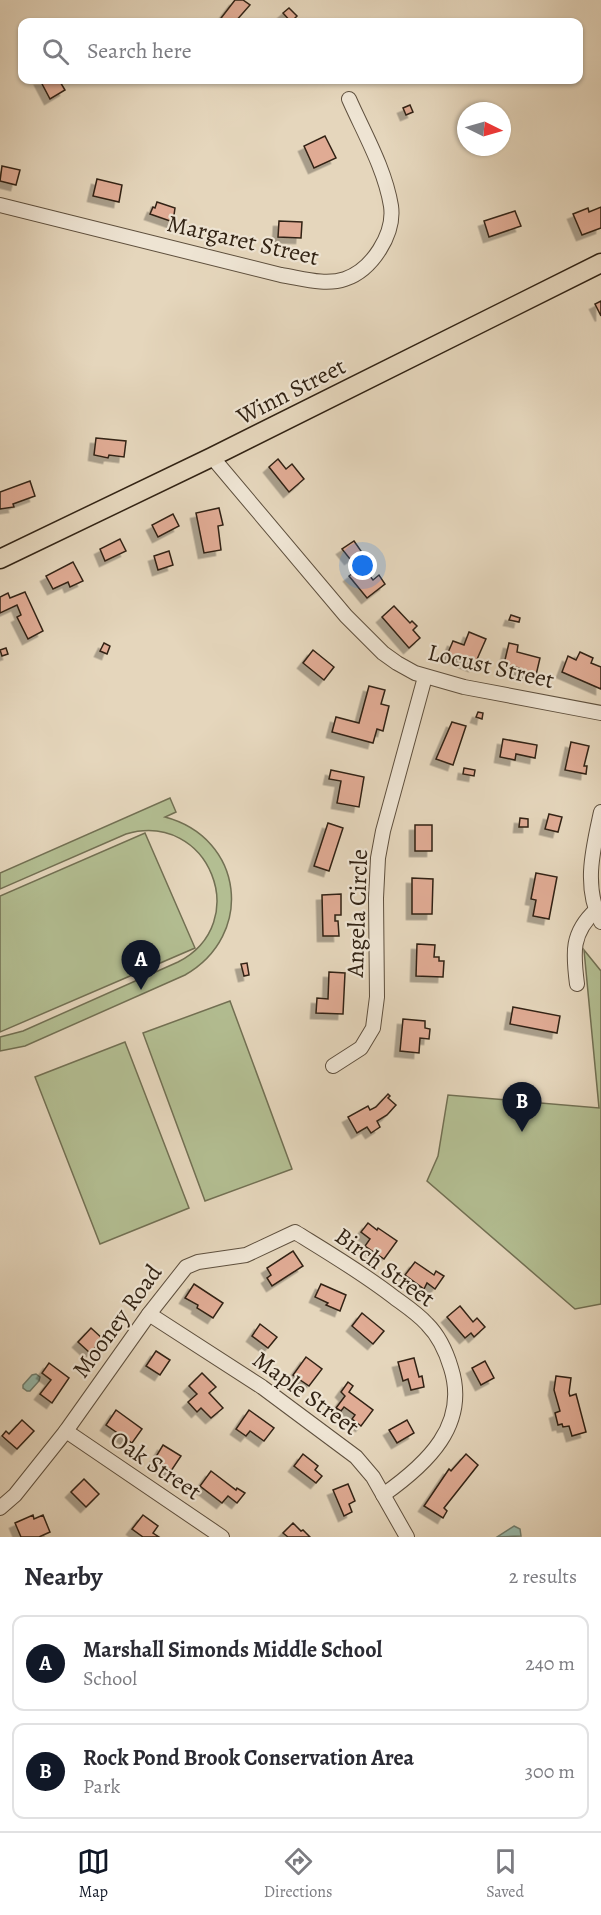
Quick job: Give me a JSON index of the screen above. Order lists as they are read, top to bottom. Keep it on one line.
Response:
{"streets":{"main road":["Winn Street"],"street":["Margaret Street","Locust Street","Angela Circle","Birch Street","Mooney Road","Maple Street","Oak Street"]},"crossings":[["Winn Street","Locust Street"],["Locust Street","Angela Circle"],["Birch Street","Mooney Road"],["Birch Street","Maple Street"],["Mooney Road","Maple Street"],["Mooney Road","Oak Street"]],"north":"right","page":{"search":"Search here","pins":["A","B"],"heading":["Nearby","2 results"],"list":[{"mark":"A","name":"Marshall Simonds Middle School","note":"School","value":"240 m"},{"mark":"B","name":"Rock Pond Brook Conservation Area","note":"Park","value":"300 m"}],"nav":["Map","Directions","Saved"]}}
